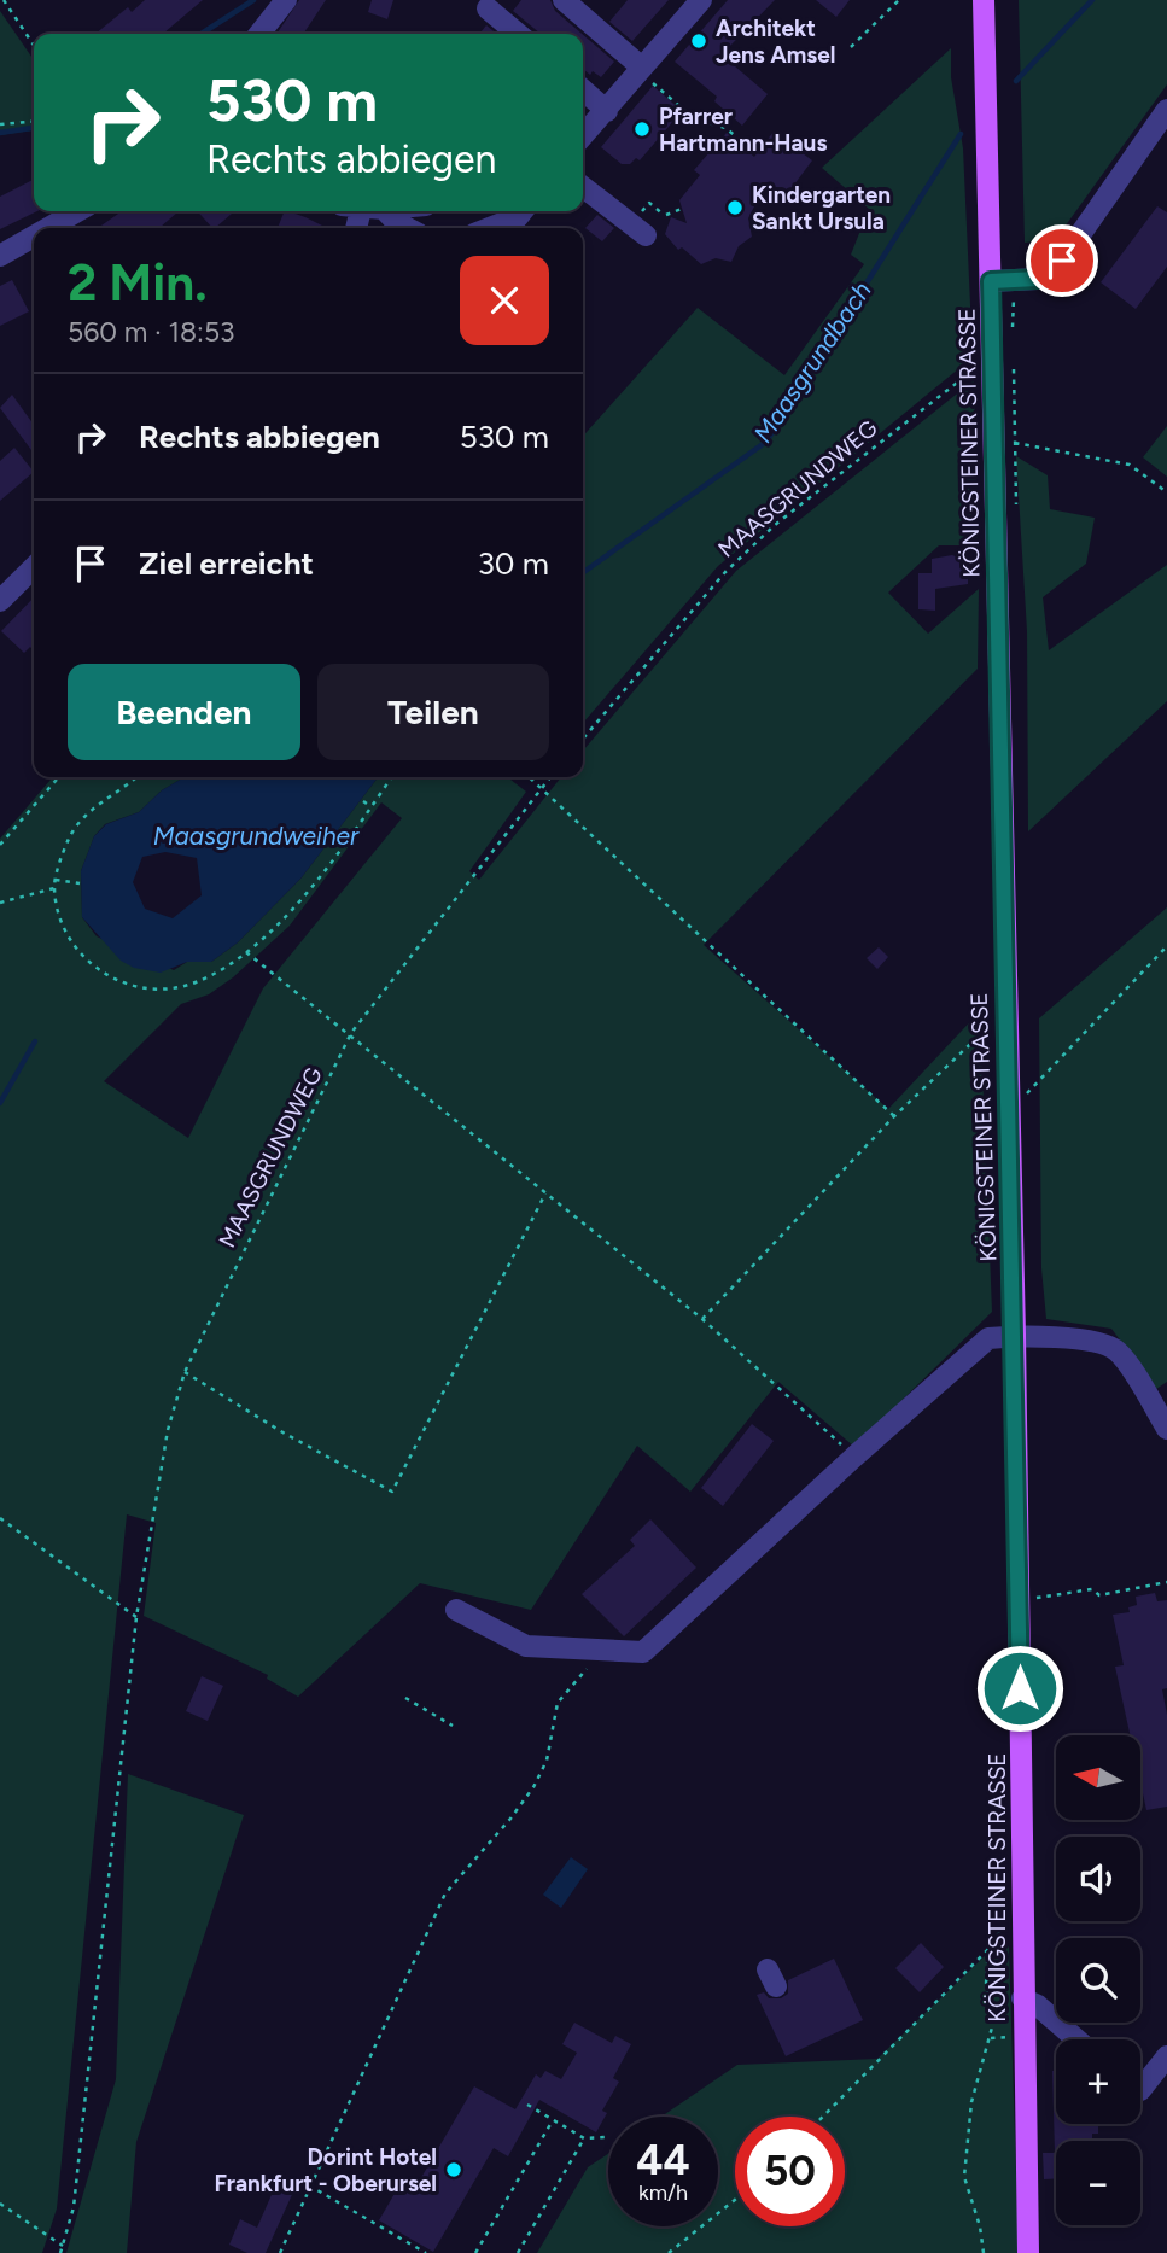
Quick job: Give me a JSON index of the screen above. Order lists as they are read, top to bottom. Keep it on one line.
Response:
{"streets":{"main road":["KÖNIGSTEINER STRASSE"],"path":["MAASGRUNDWEG"]},"crossings":[["KÖNIGSTEINER STRASSE","MAASGRUNDWEG"]],"water":["Maasgrundbach","Maasgrundweiher"],"places":["Architekt Jens Amsel","Pfarrer Hartmann-Haus","Kindergarten Sankt Ursula","Dorint Hotel Frankfurt - Oberursel"],"north":"left","page":{"turn":["530 m","Rechts abbiegen"],"heading":["2 Min.","560 m · 18:53"],"list":[{"name":"Rechts abbiegen","value":"530 m"},{"name":"Ziel erreicht","value":"30 m"}],"buttons":["Beenden","Teilen"],"map_buttons":["+","−"],"speed":"44 km/h","limit":"50"}}
